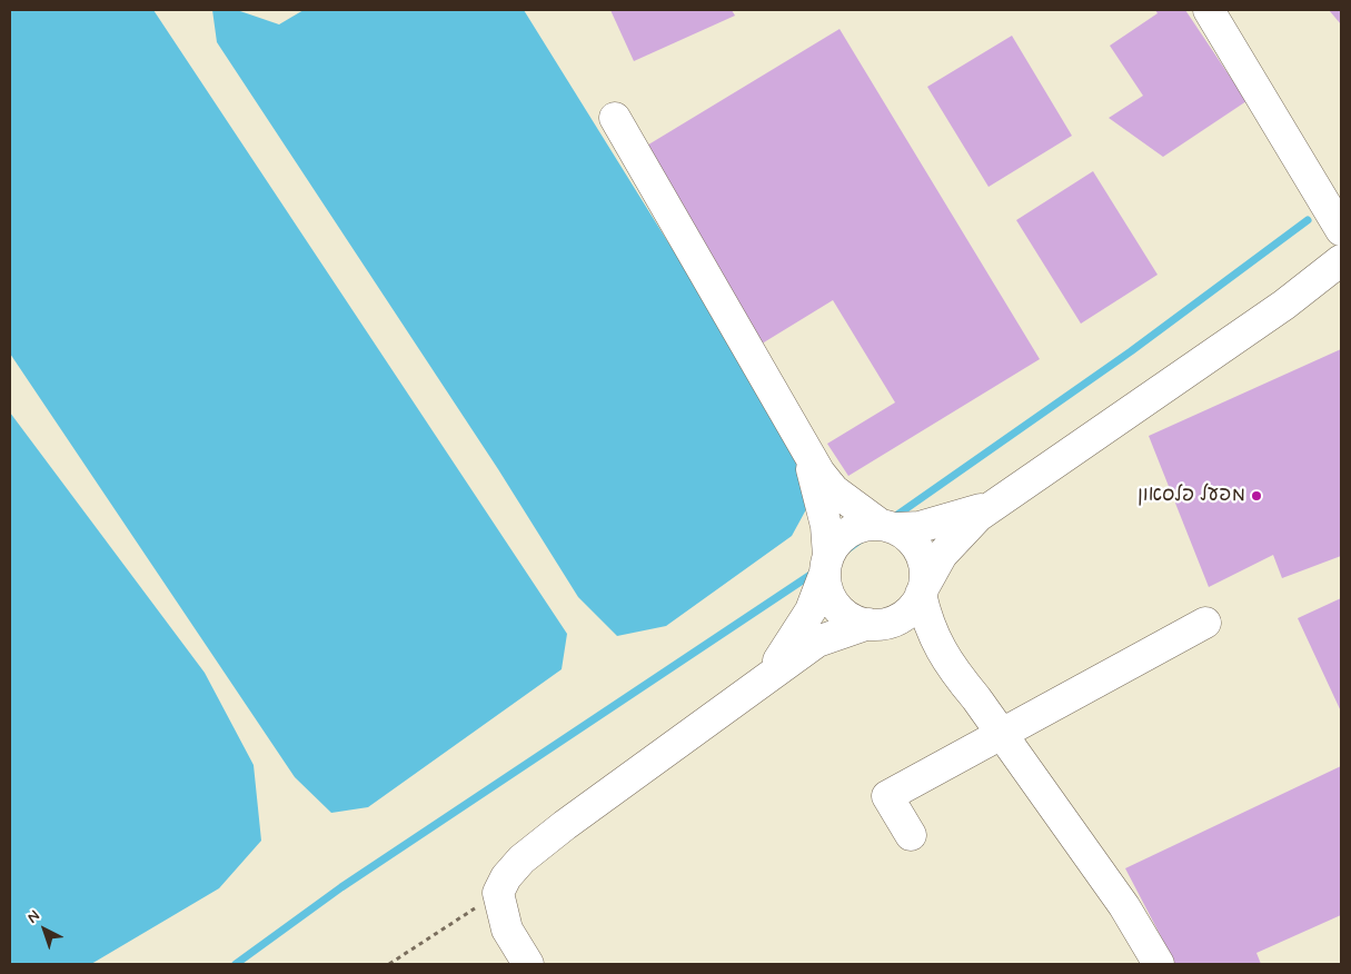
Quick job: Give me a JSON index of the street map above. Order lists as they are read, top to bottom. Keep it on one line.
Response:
{"places":["מפעל פלסאון"],"north":"top left"}
